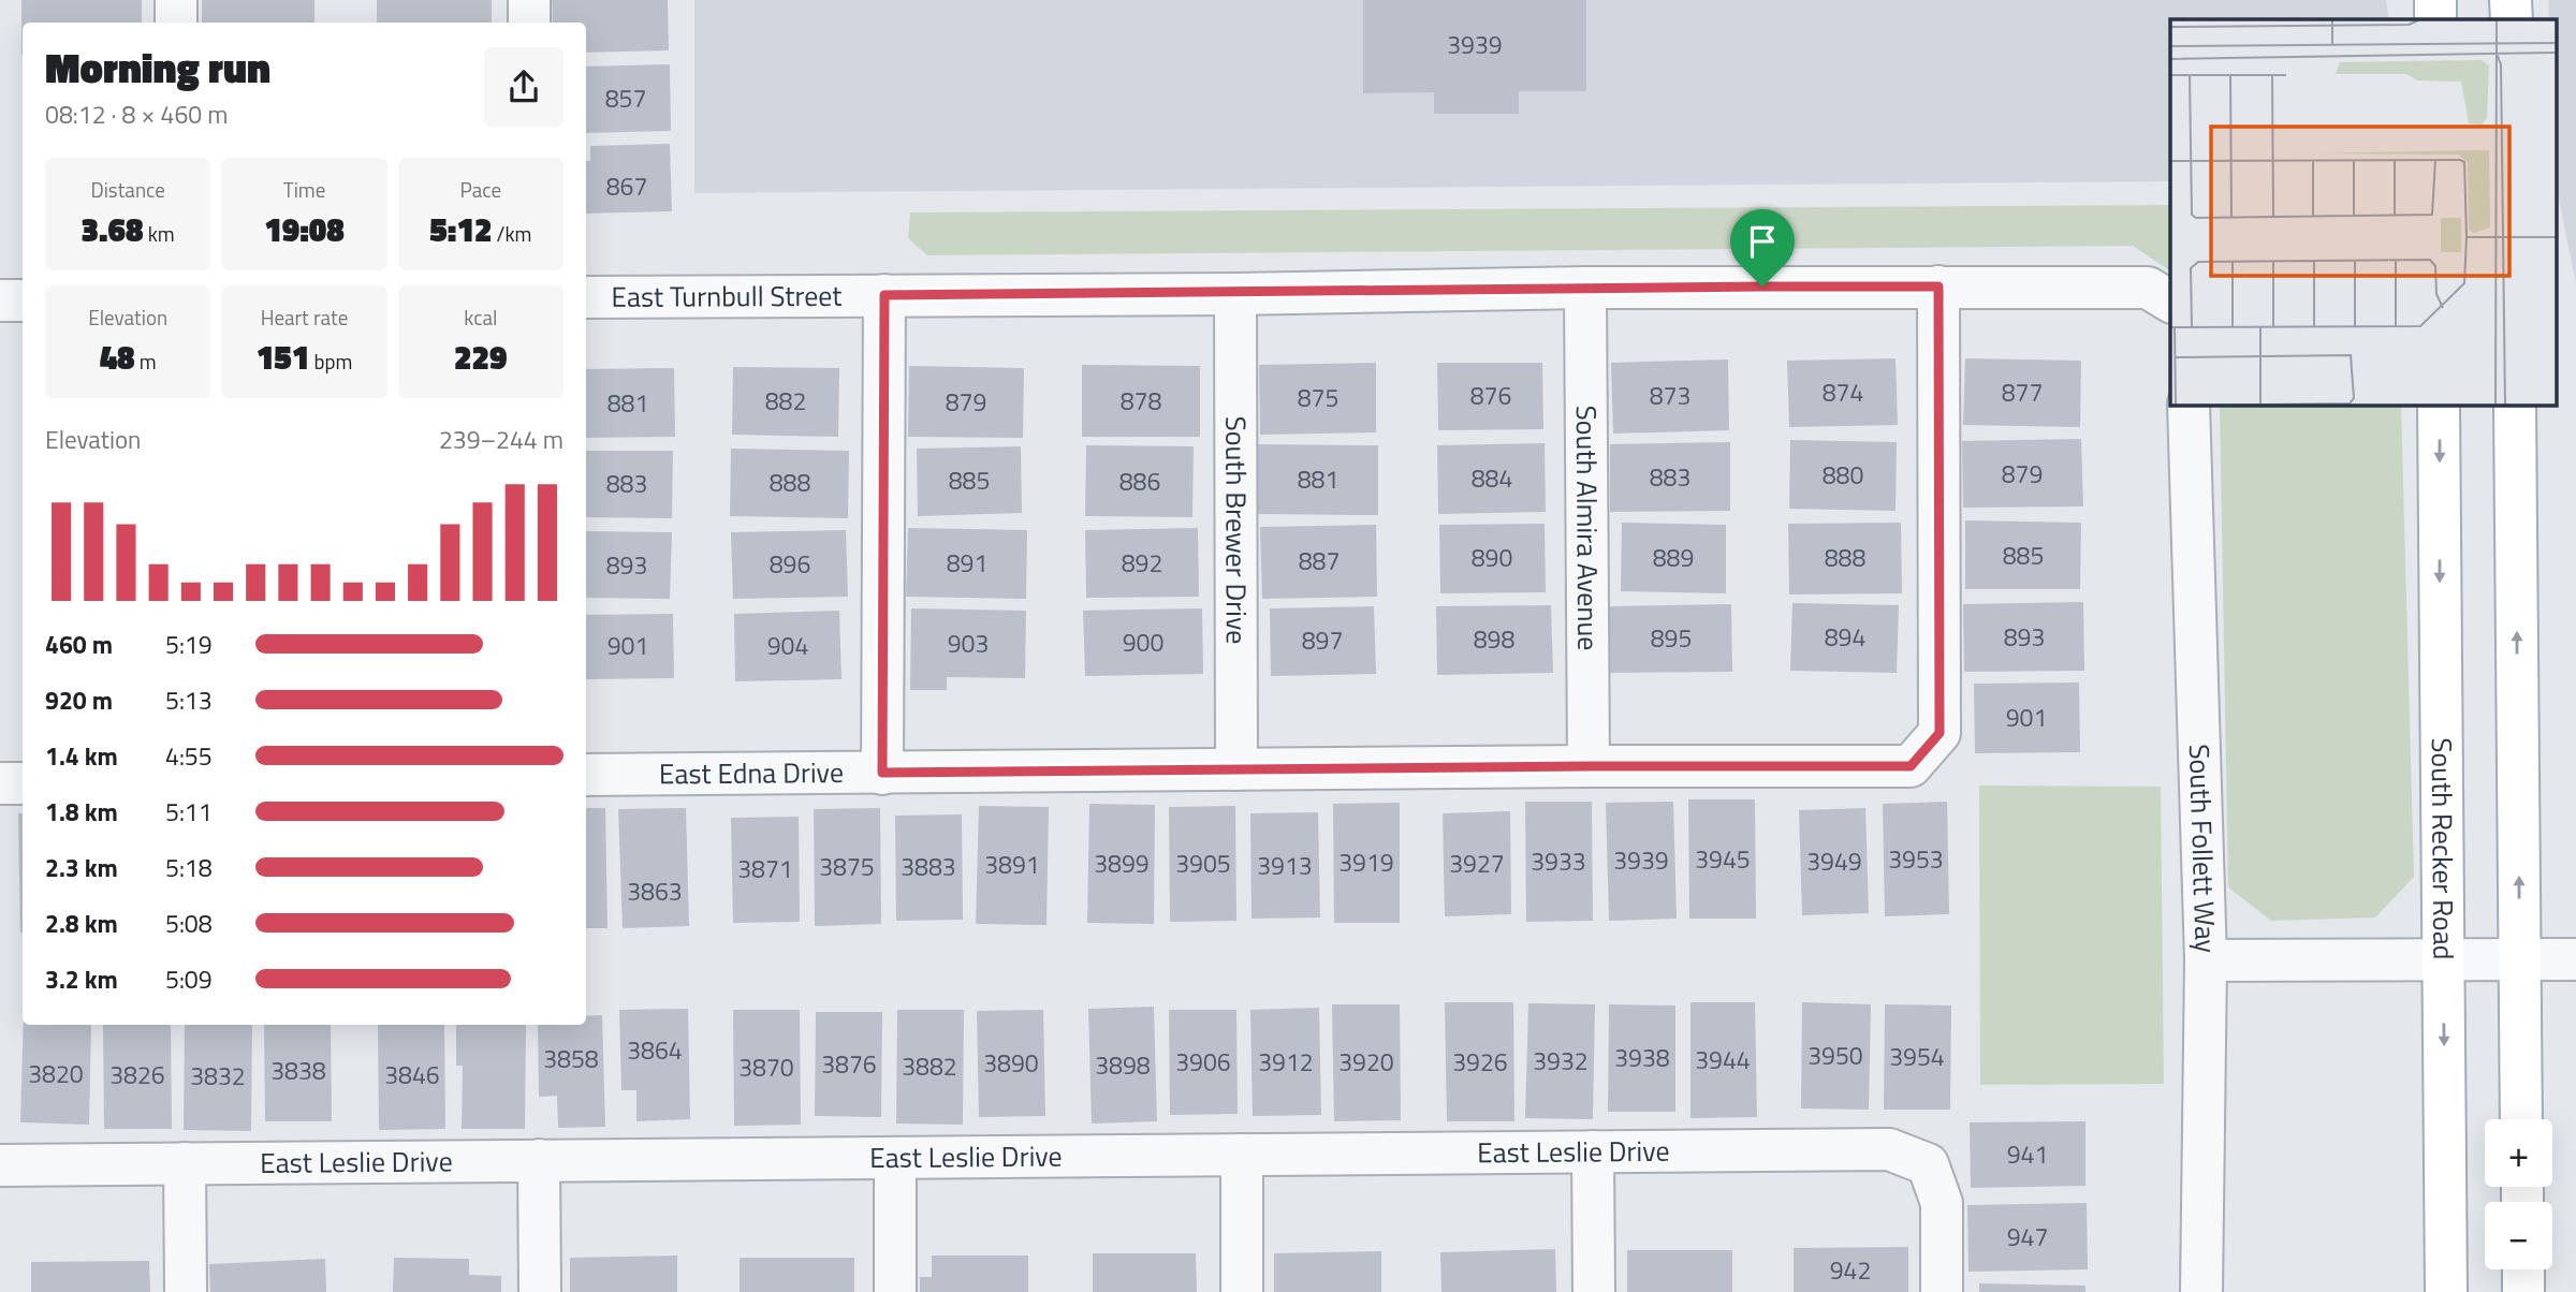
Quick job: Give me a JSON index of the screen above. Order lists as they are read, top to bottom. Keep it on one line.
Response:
{"streets":{"main road":["South Recker Road"],"street":["East Turnbull Street","South Almira Avenue","South Brewer Drive","East Edna Drive","South Follett Way","East Leslie Drive"]},"crossings":[["East Turnbull Street","South Almira Avenue"],["East Turnbull Street","South Brewer Drive"],["East Turnbull Street","East Edna Drive"],["South Almira Avenue","East Edna Drive"],["South Brewer Drive","East Edna Drive"]],"house_numbers":["3939","857","867","874","877","876","873","875","882","878","879","881","879","880","883","884","881","885","886","888","883","885","890","889","888","887","891","892","896","893","894","893","895","898","897","900","903","901","904","901","3945","3953","3939","3933","3949","3919","3899","3905","3927","3891","3913","3875","3883","3871","3863","3864","3950","3954","3938","3858","3944","3932","3906","3912","3920","3926","3890","3876","3898","3882","3870","3838","3820","3826","3846","3832","941","947","942"],"page":{"heading":["Morning run","08:12 · 8 × 460 m"],"stats":[["Distance","3.68 km"],["Time","19:08"],["Pace","5:12 /km"],["Elevation","48 m"],["Heart rate","151 bpm"],["kcal","229"]],"chart":["Elevation","239–244 m"],"list":[{"name":"460 m","note":"5:19"},{"name":"920 m","note":"5:13"},{"name":"1.4 km","note":"4:55"},{"name":"1.8 km","note":"5:11"},{"name":"2.3 km","note":"5:18"},{"name":"2.8 km","note":"5:08"},{"name":"3.2 km","note":"5:09"}],"map_buttons":["+","−"]}}
